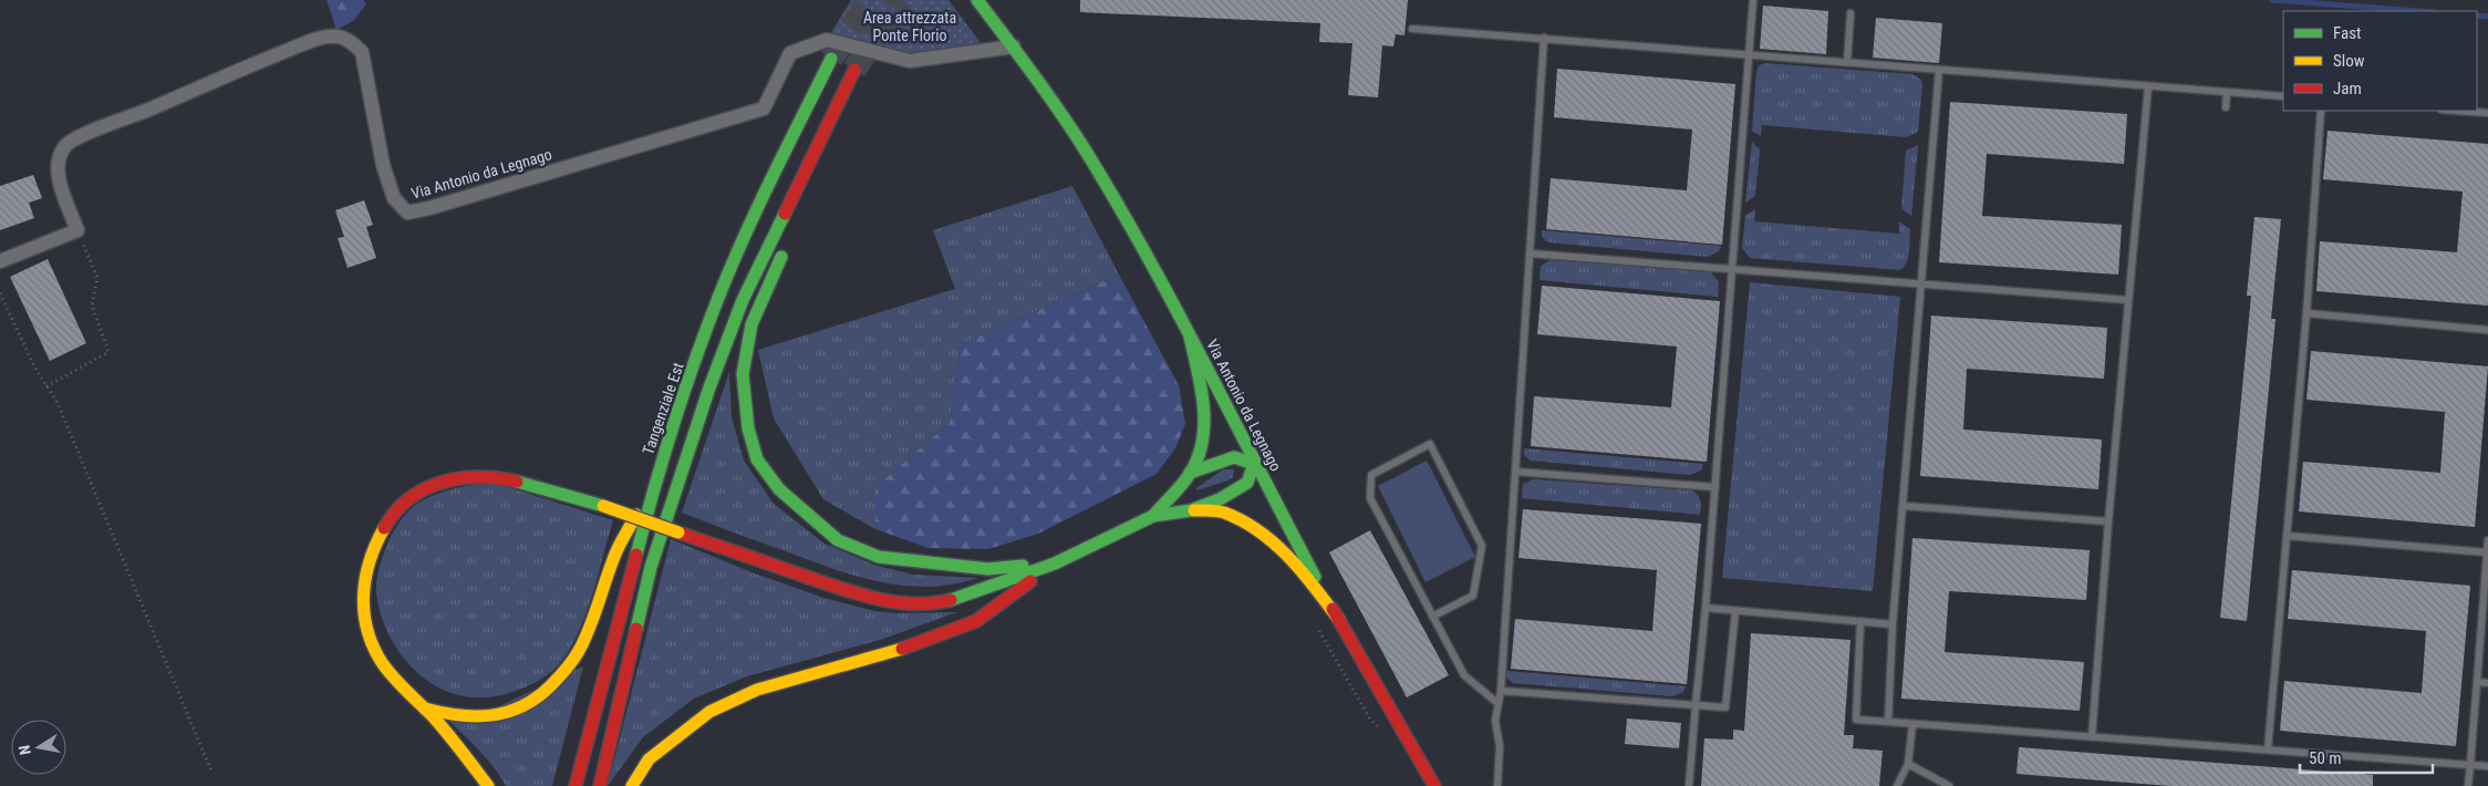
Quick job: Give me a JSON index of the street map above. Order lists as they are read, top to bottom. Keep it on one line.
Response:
{"streets":{"main road":["Via Antonio da Legnago","Tangenziale Est"]},"parks":["Area attrezzata Ponte Florio"],"legend":["Fast","Slow","Jam"],"scale_bar":"50 m","north":"left"}
